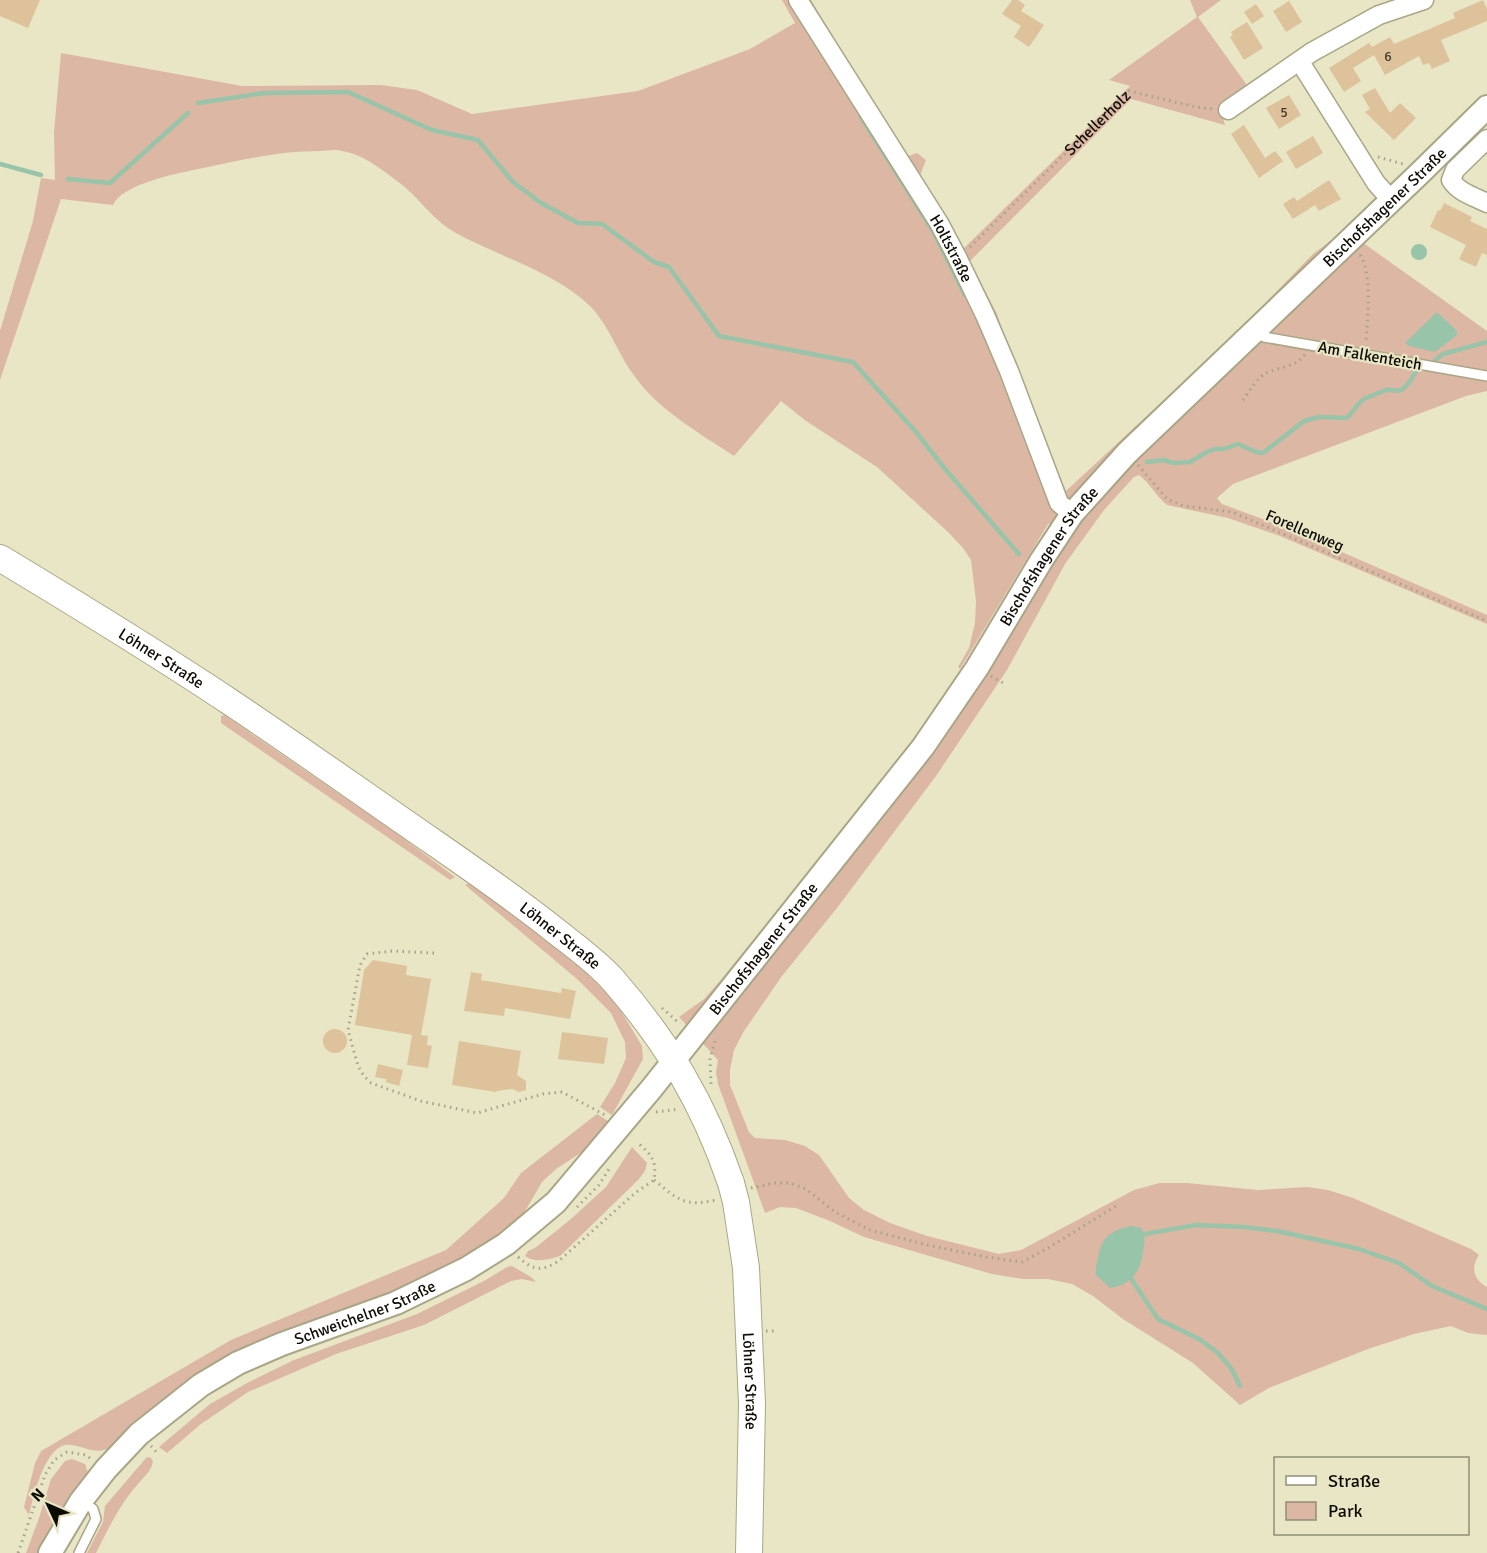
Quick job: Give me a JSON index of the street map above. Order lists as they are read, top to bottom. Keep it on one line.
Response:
{"streets":{"main road":["Löhner Straße"],"street":["Bischofshagener Straße","Holtstraße","Schweichelner Straße"],"lane":["Am Falkenteich"],"path":["Schellerholz","Forellenweg"]},"crossings":[["Schellerholz","Holtstraße"],["Bischofshagener Straße","Holtstraße"],["Bischofshagener Straße","Am Falkenteich"],["Bischofshagener Straße","Forellenweg"],["Bischofshagener Straße","Löhner Straße"],["Bischofshagener Straße","Schweichelner Straße"],["Löhner Straße","Schweichelner Straße"]],"house_numbers":["6","5"],"legend":["Straße","Park"],"north":"top left"}
